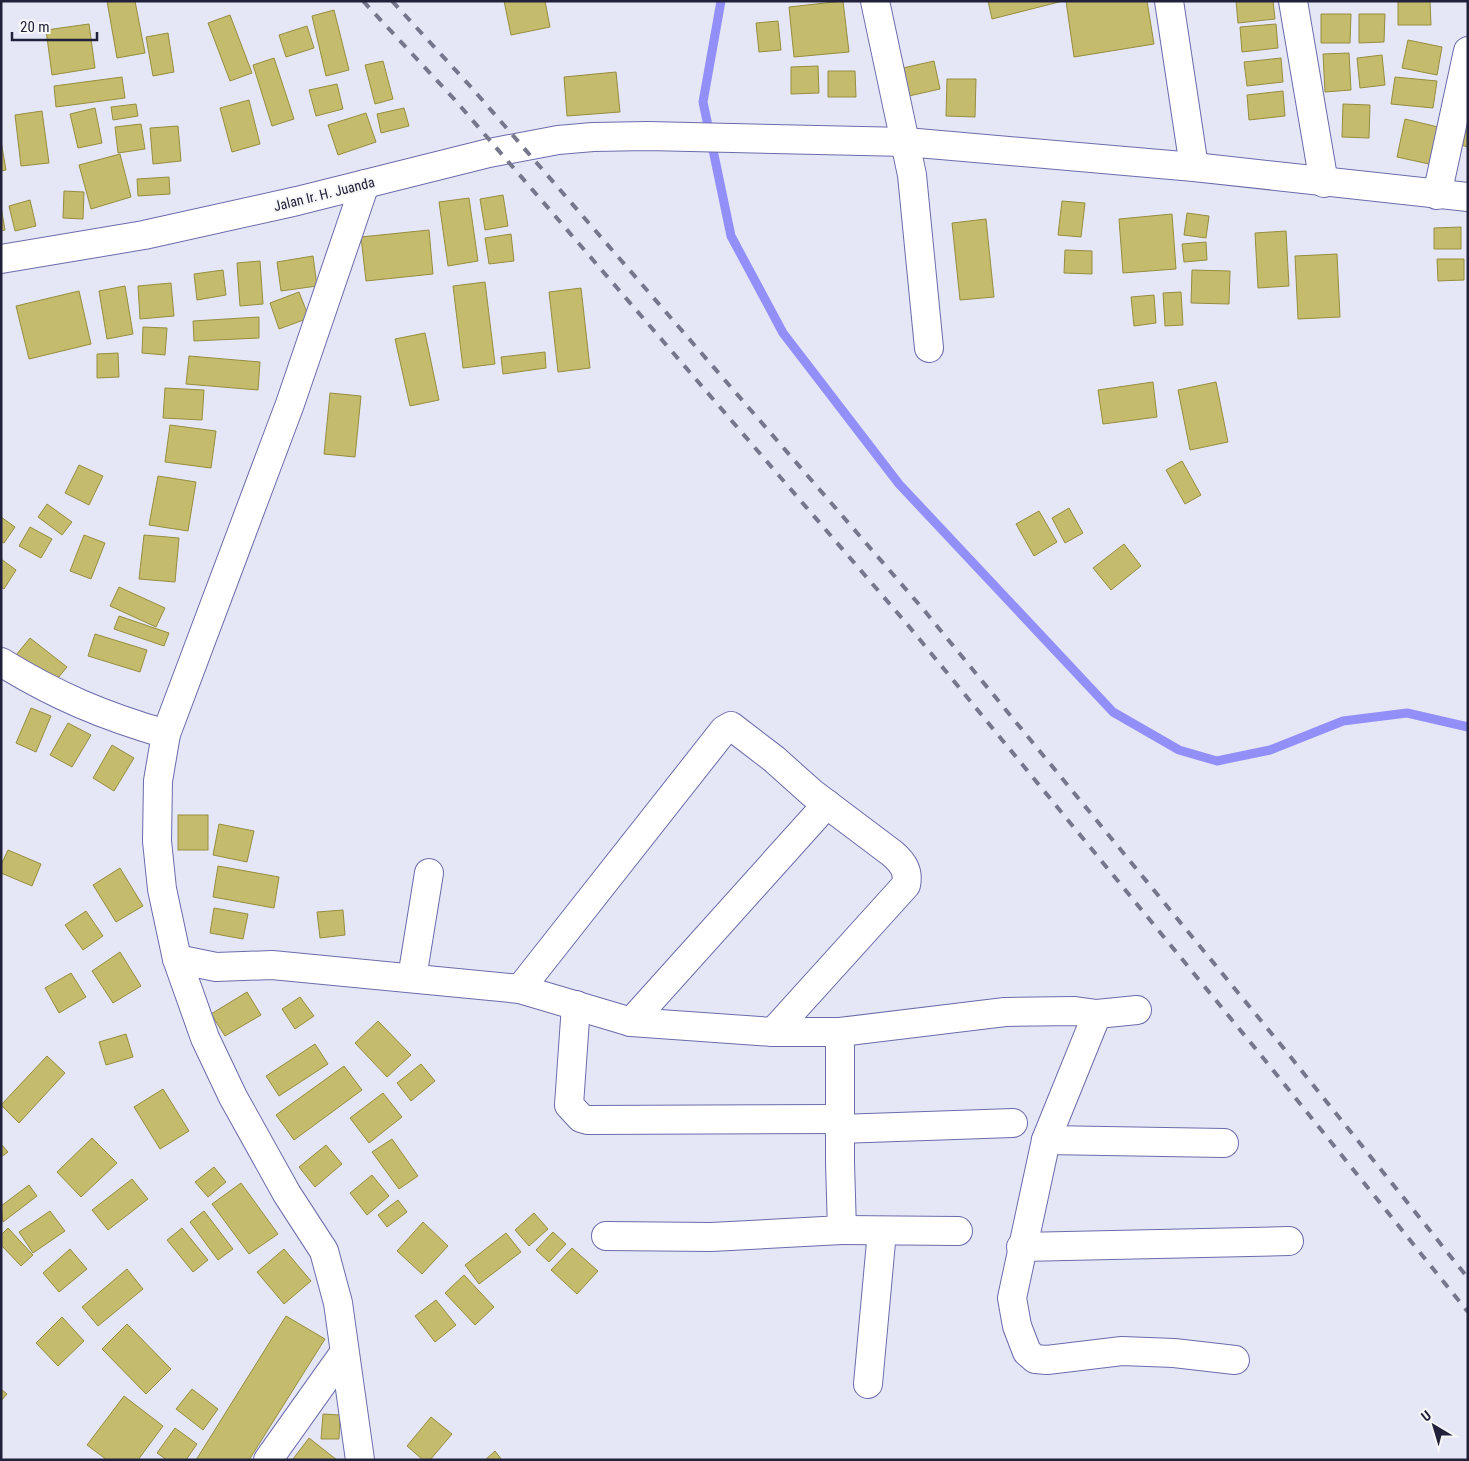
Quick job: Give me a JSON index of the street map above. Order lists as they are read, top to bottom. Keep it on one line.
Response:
{"streets":{"street":["Jalan Ir. H. Juanda"]},"scale_bar":"20 m","north":"top left"}
